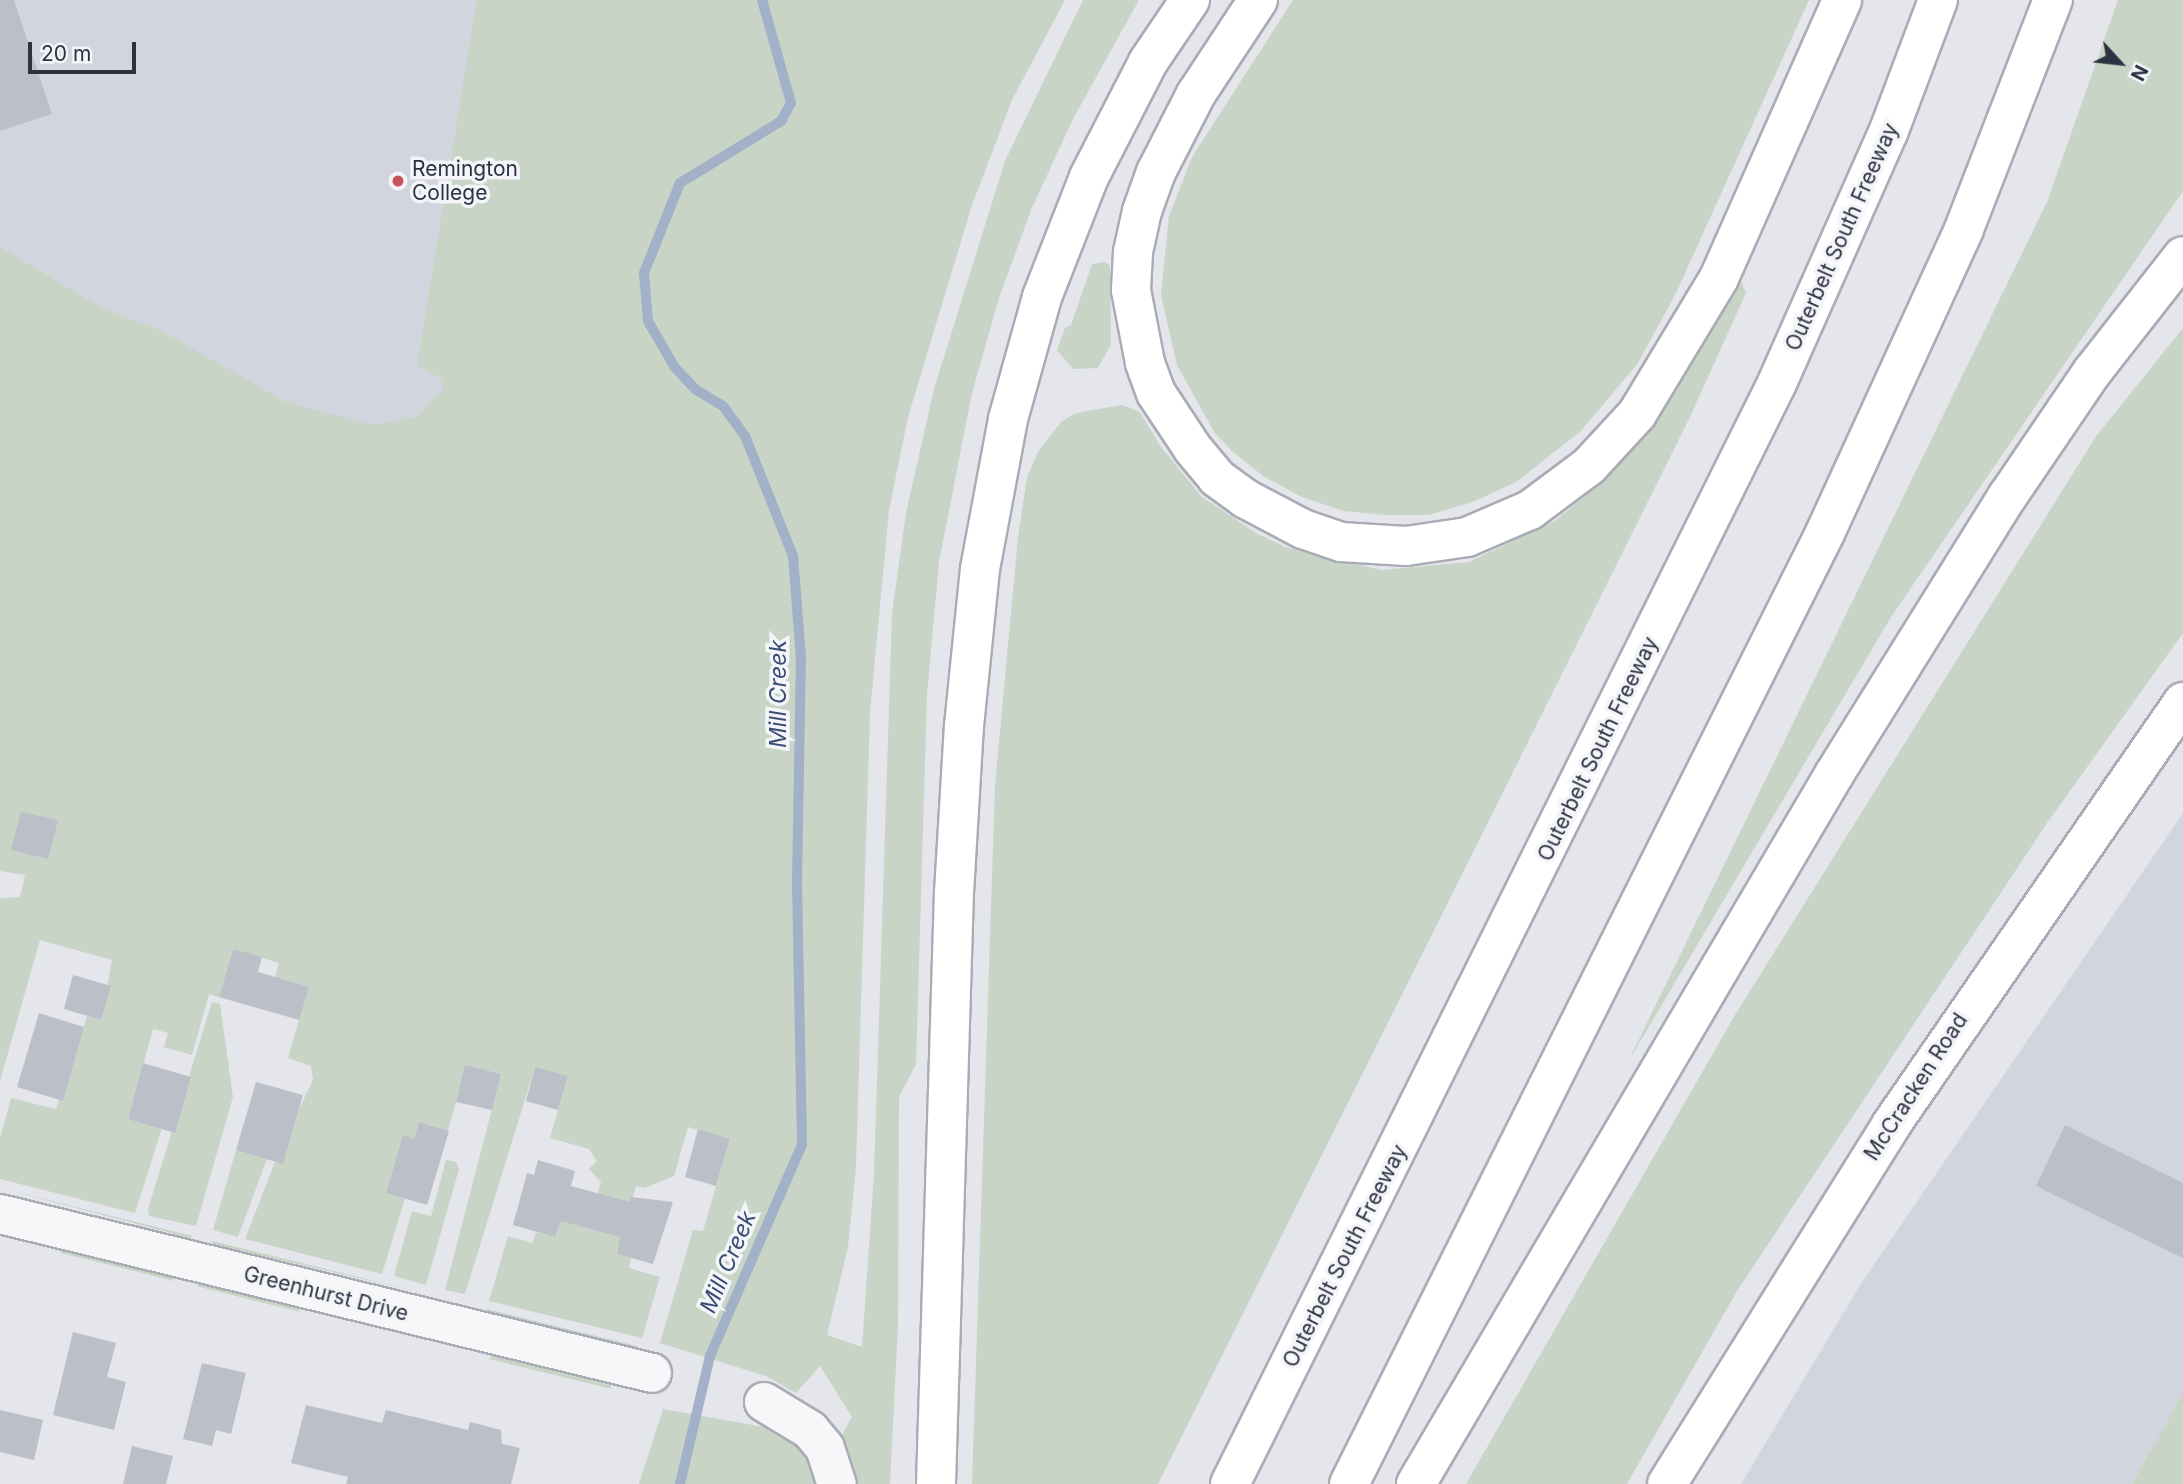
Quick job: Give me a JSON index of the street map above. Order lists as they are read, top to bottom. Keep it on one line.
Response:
{"streets":{"main road":["Outerbelt South Freeway","McCracken Road"],"street":["Greenhurst Drive"]},"water":["Mill Creek"],"places":["Remington College"],"scale_bar":"20 m","north":"bottom right"}
